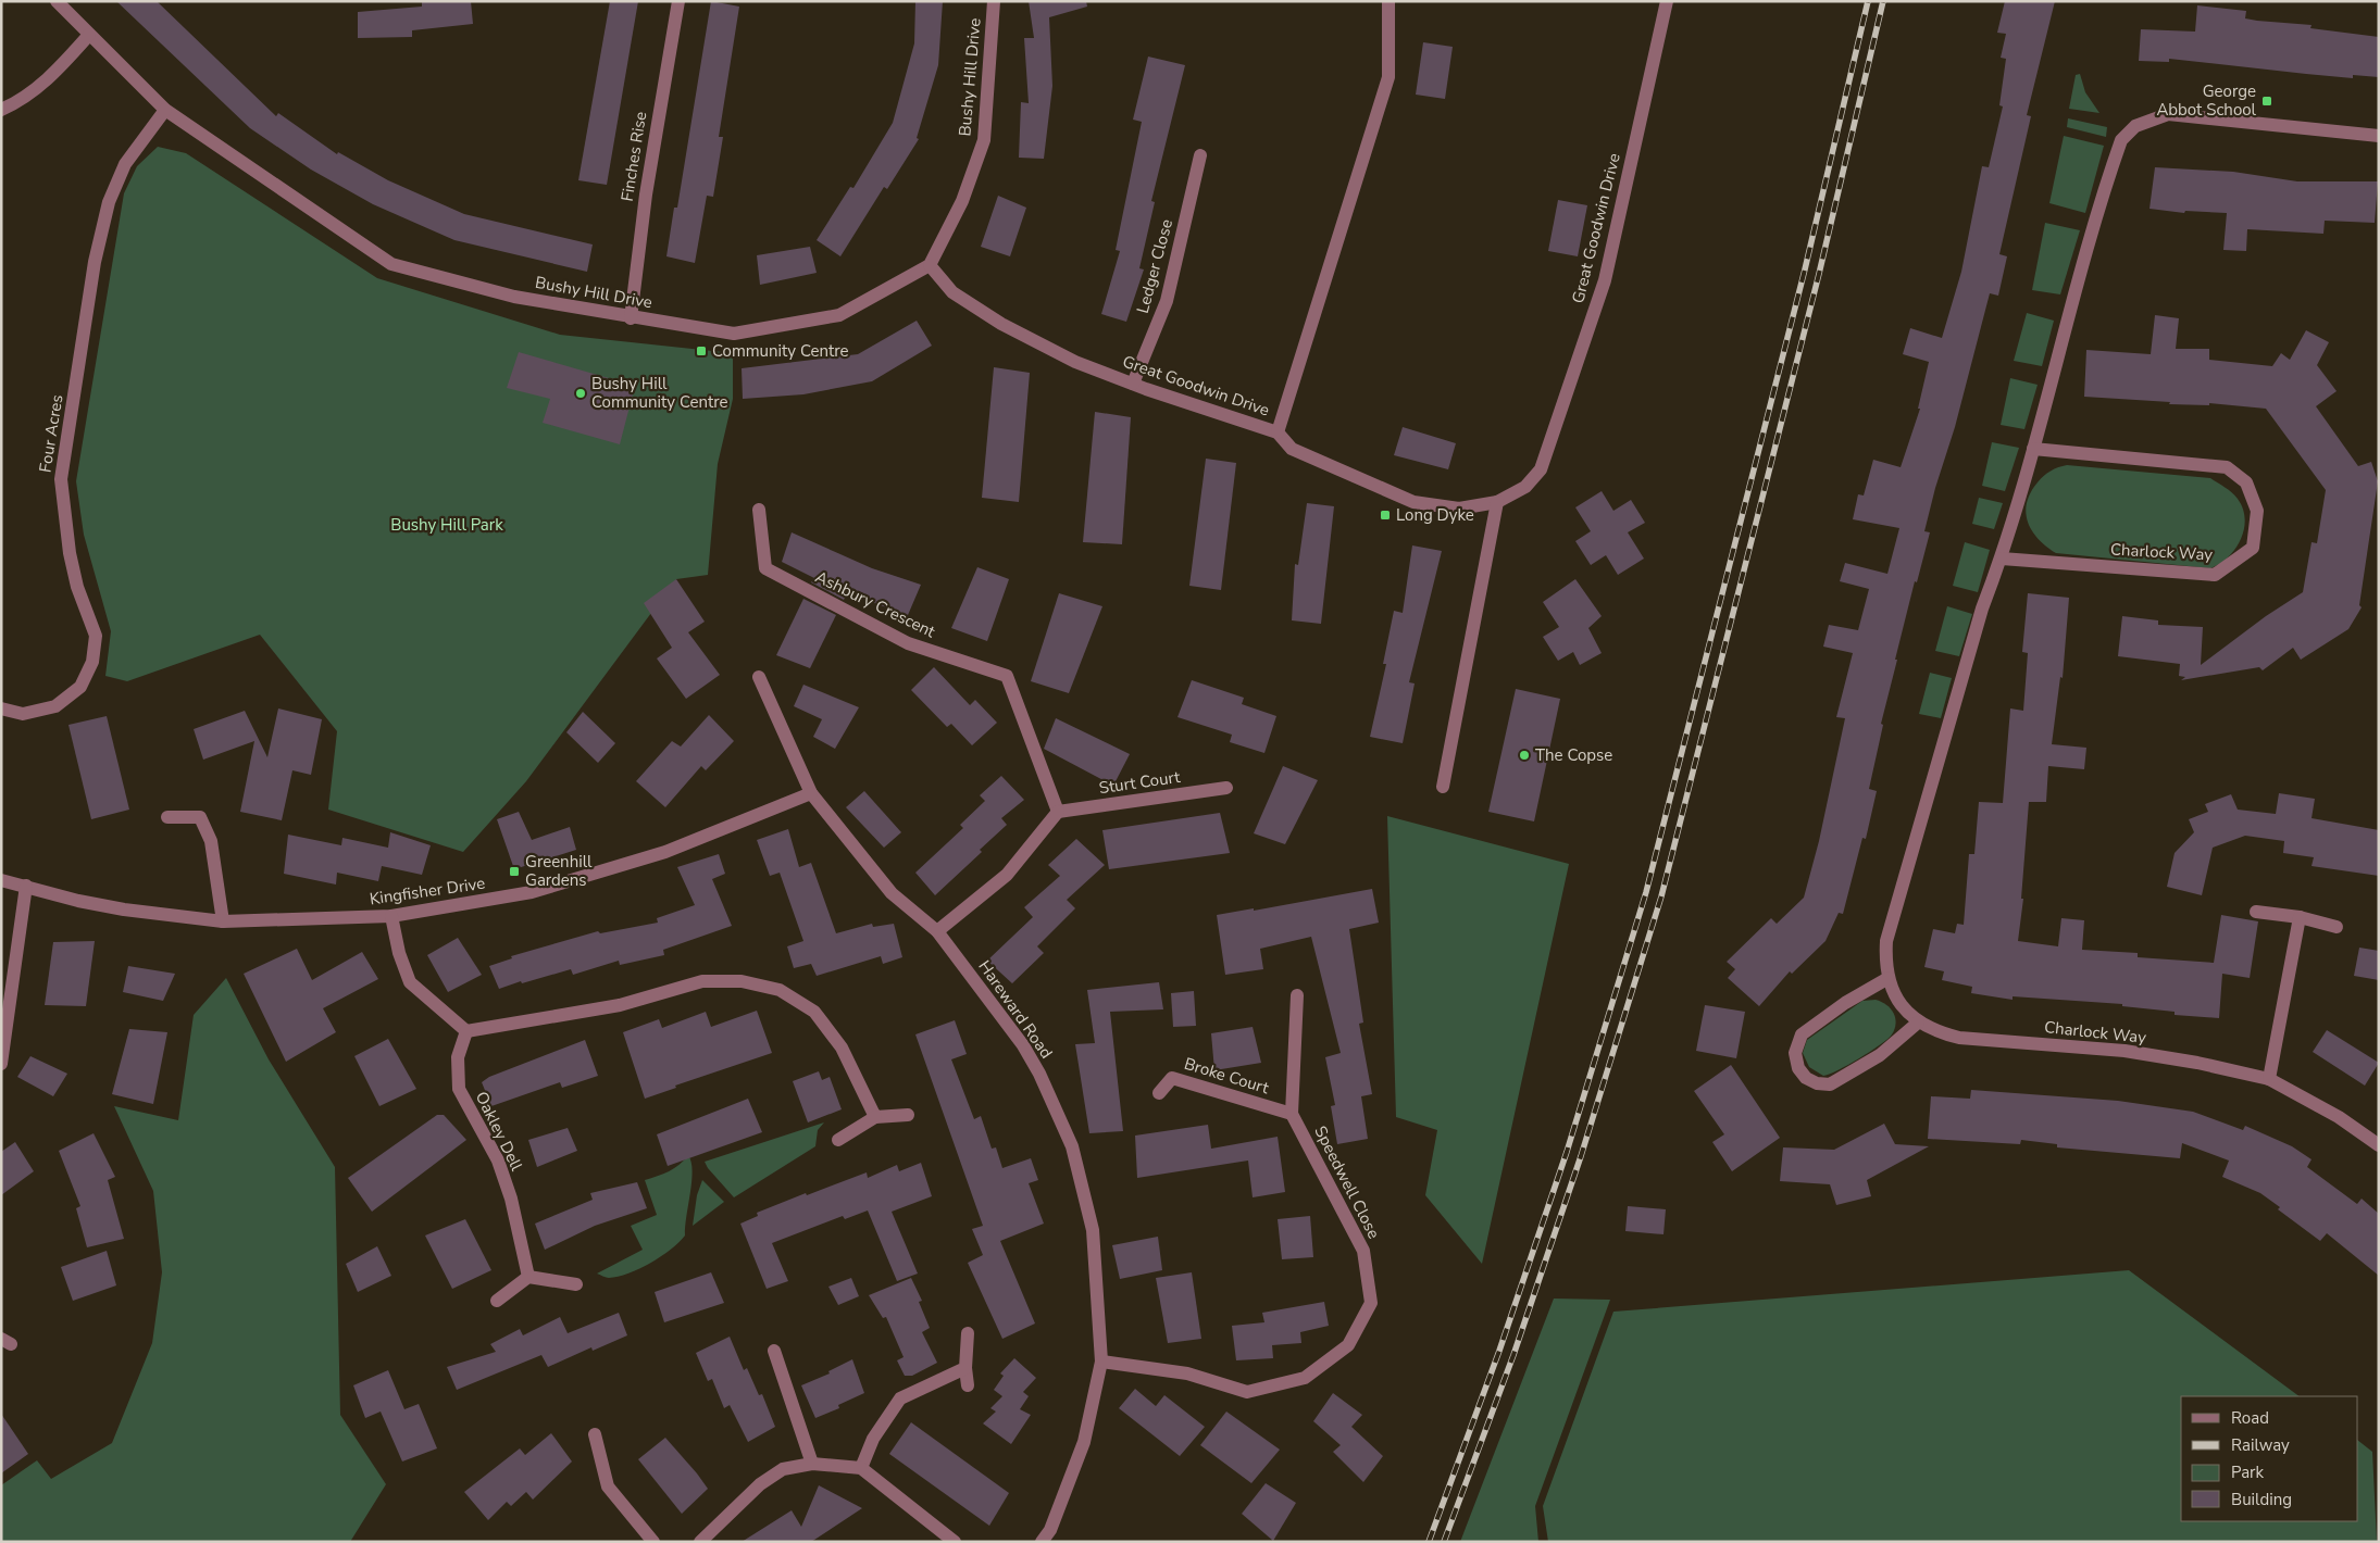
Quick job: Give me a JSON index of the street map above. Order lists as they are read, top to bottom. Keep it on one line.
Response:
{"streets":{"street":["Bushy Hill Drive","Finches Rise","Great Goodwin Drive","Ledger Close","Four Acres","Charlock Way","Ashbury Crescent","Sturt Court","Kingfisher Drive","Hareward Road","Broke Court","Oakley Dell","Speedwell Close"]},"crossings":[["Bushy Hill Drive","Finches Rise"],["Bushy Hill Drive","Great Goodwin Drive"],["Bushy Hill Drive","Four Acres"],["Great Goodwin Drive","Ledger Close"],["Ashbury Crescent","Sturt Court"],["Kingfisher Drive","Hareward Road"],["Hareward Road","Speedwell Close"],["Broke Court","Speedwell Close"]],"parks":["Bushy Hill Park"],"places":{"transit":["George Abbot School","Community Centre","Long Dyke","Greenhill Gardens"],"other":["Bushy Hill Community Centre","The Copse"]},"legend":["Road","Railway","Park","Building"]}
